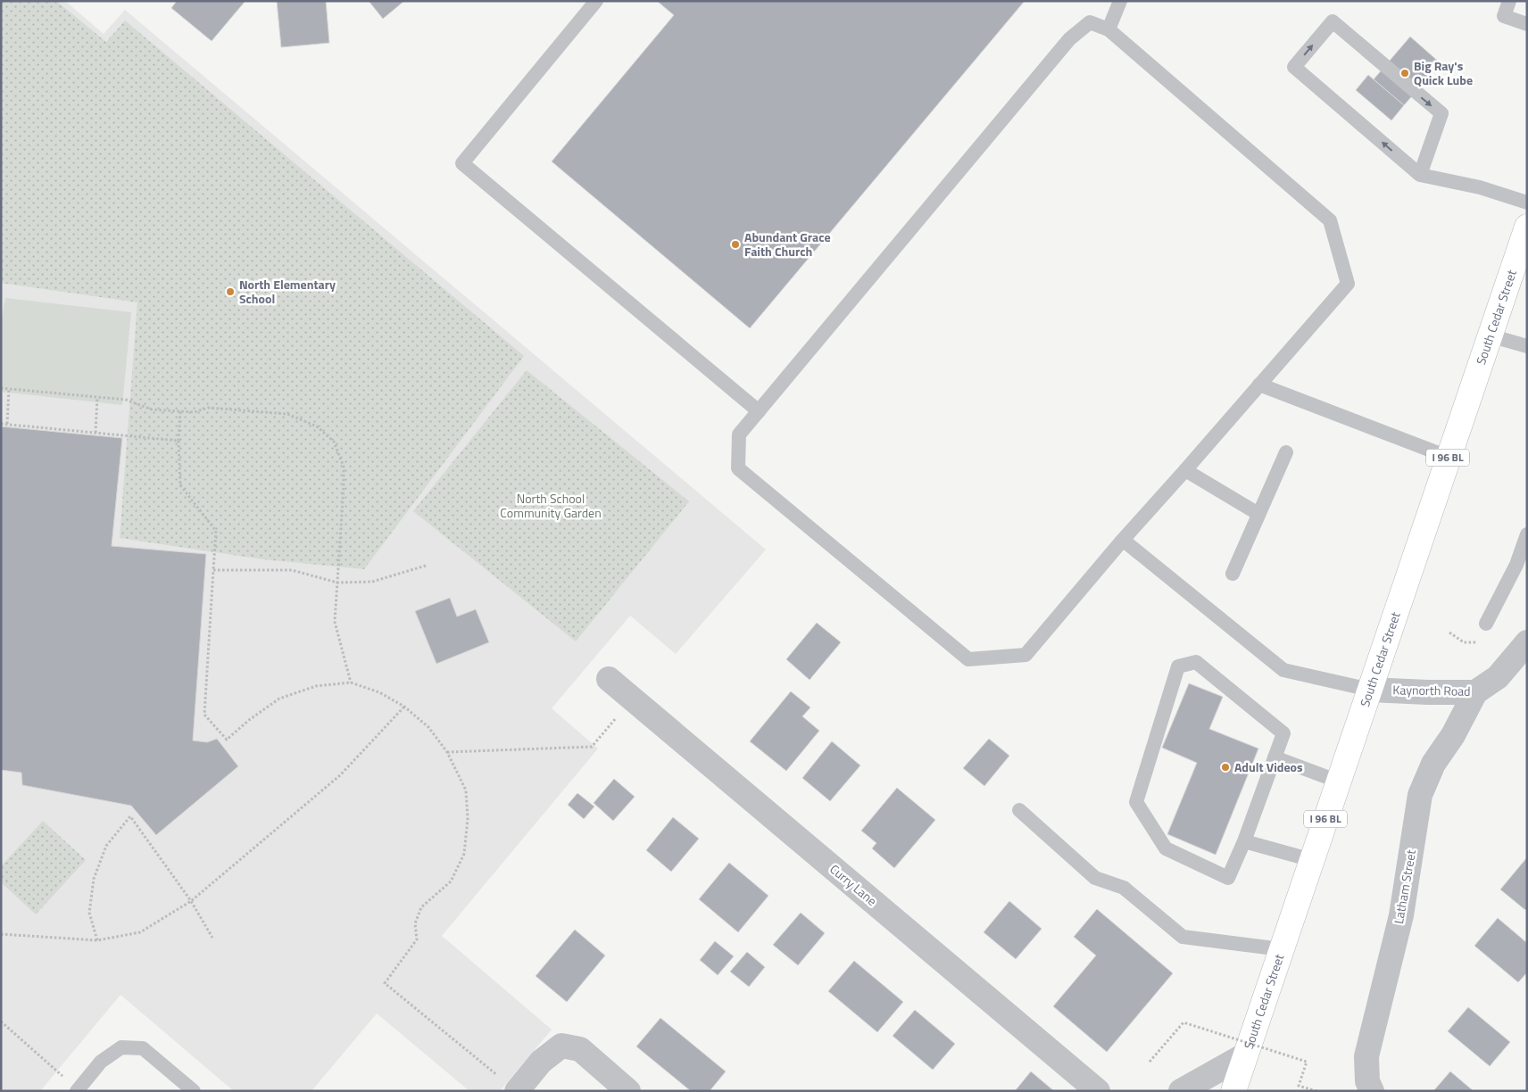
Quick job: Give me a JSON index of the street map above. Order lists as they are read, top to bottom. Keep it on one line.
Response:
{"streets":{"main road":["South Cedar Street","I 96 BL"],"street":["Kaynorth Road","Curry Lane","Latham Street"]},"crossings":[["South Cedar Street","Kaynorth Road"],["Kaynorth Road","Latham Street"]],"parks":["North School Community Garden"],"places":["Big Ray's Quick Lube","Abundant Grace Faith Church","North Elementary School","Adult Videos"]}
